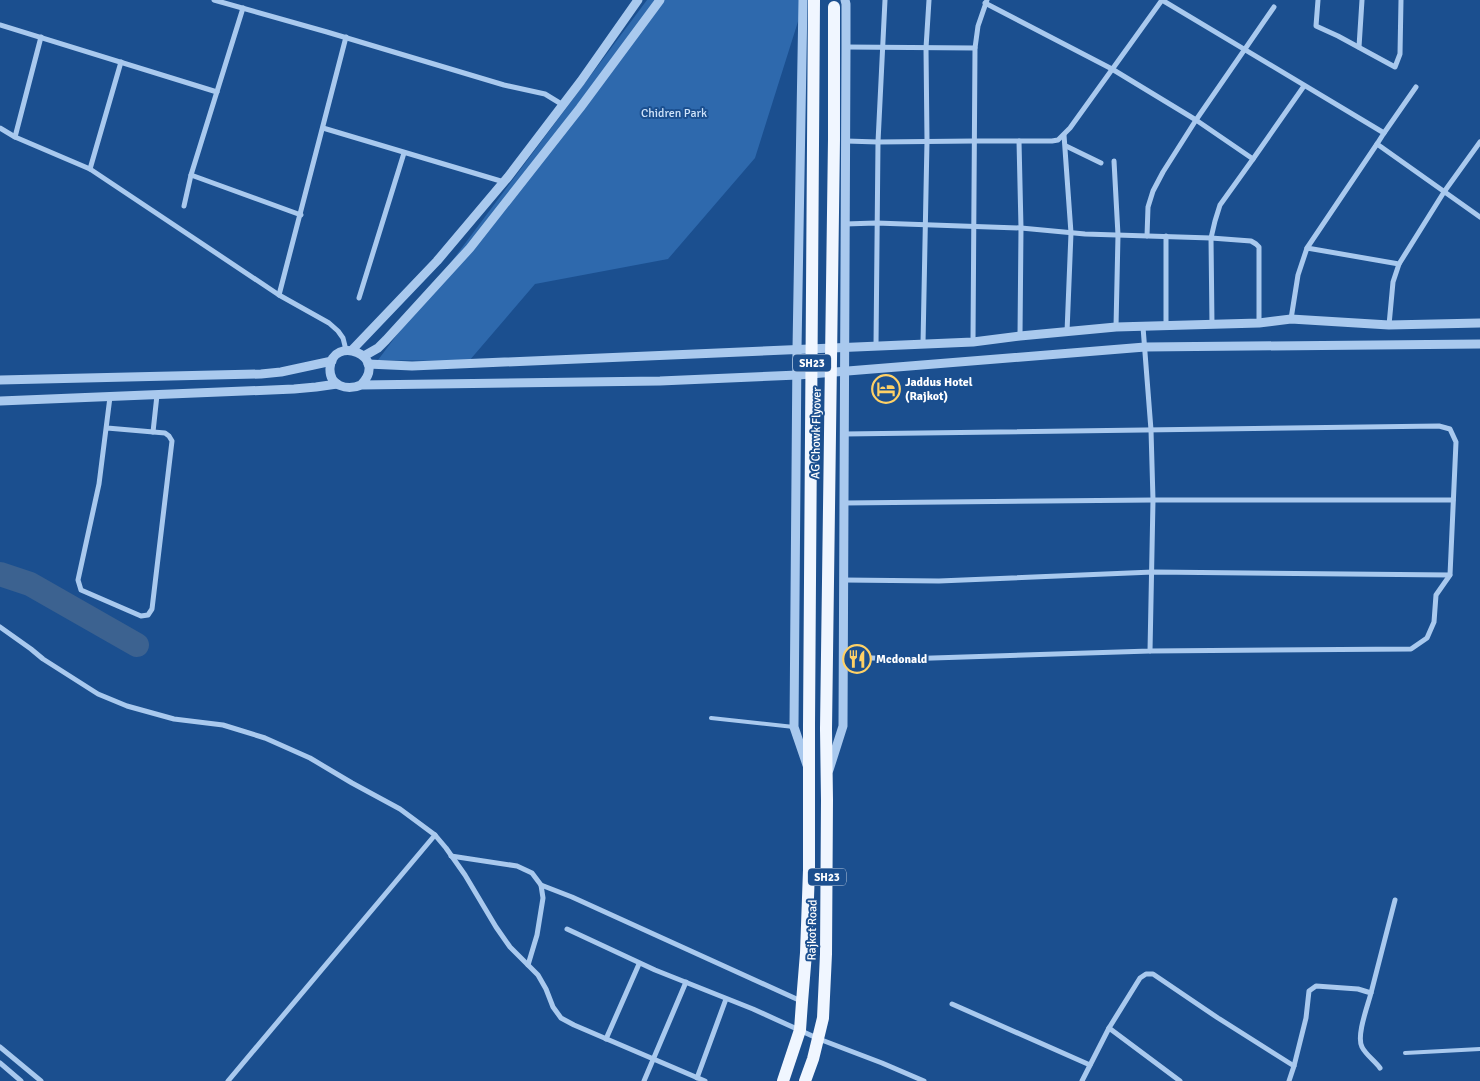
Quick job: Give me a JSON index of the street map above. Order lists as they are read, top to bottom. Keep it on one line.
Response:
{"streets":{"main road":["SH23","AG Chowk Flyover","Rajkot Road"]},"crossings":[["SH23","Rajkot Road"],["AG Chowk Flyover","Rajkot Road"]],"parks":["Chidren Park"],"places":{"hotel":["Jaddus Hotel (Rajkot)"],"restaurant":["Mcdonald"]}}
